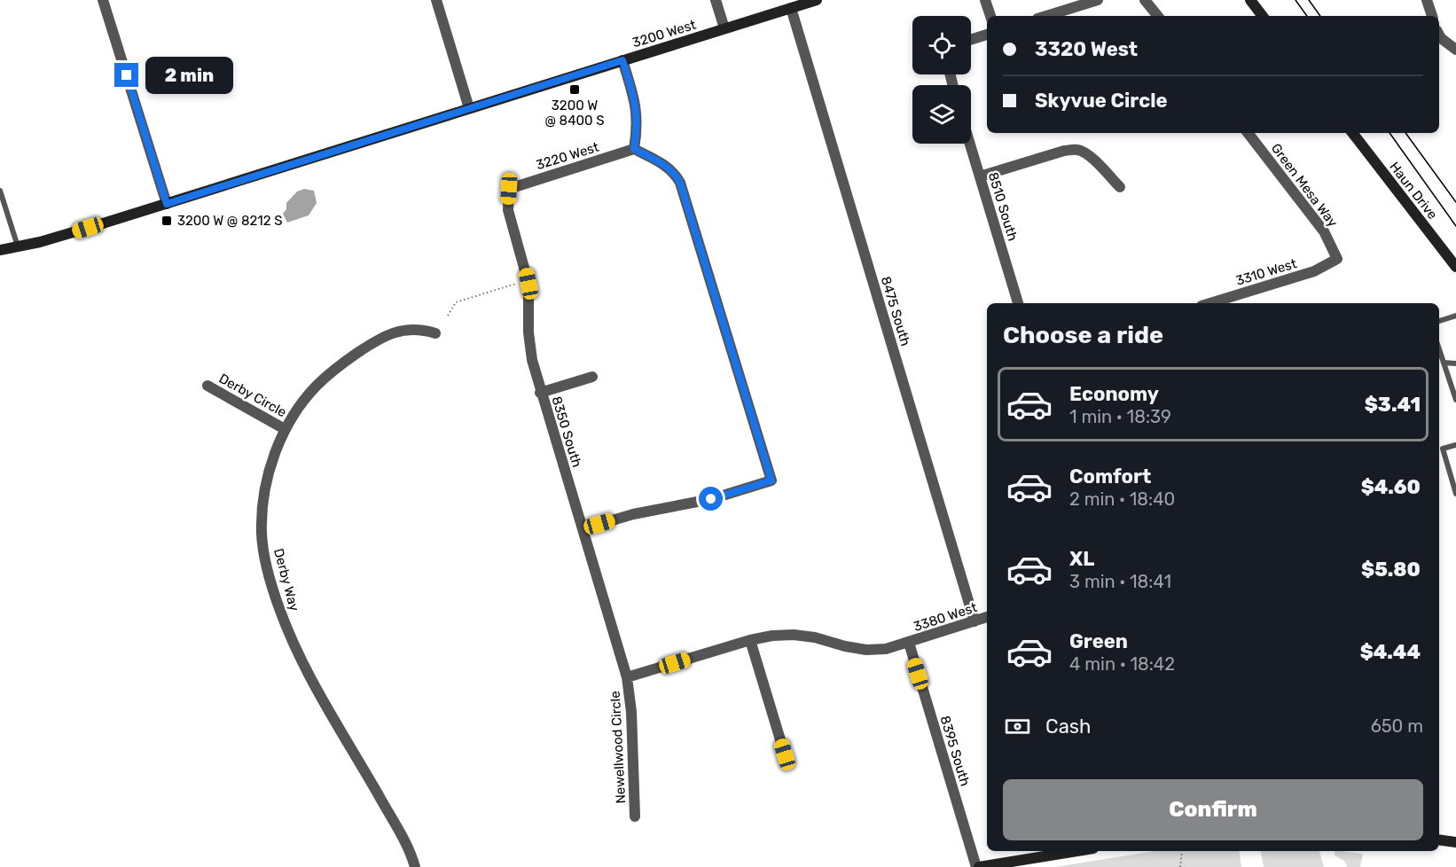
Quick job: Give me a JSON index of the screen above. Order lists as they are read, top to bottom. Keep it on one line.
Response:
{"streets":{"street":["3200 West","3220 West","Green Mesa Way","Haun Drive","8510 South","3310 West","8475 South","Derby Circle","8350 South","Derby Way","3380 West","Newellwood Circle","8395 South"]},"crossings":[["3200 West","8475 South"],["3220 West","8350 South"],["Green Mesa Way","3310 West"],["8475 South","3380 West"],["Derby Circle","Derby Way"],["8350 South","3380 West"],["8350 South","Newellwood Circle"],["3380 West","Newellwood Circle"],["3380 West","8395 South"]],"places":{"transit":["3200 W @ 8400 S","3200 W @ 8212 S"]},"page":{"banner":["3320 West","Skyvue Circle"],"bubble":"2 min","heading":"Choose a ride","list":[{"name":"Economy","note":"1 min · 18:39","value":"$3.41"},{"name":"Comfort","note":"2 min · 18:40","value":"$4.60"},{"name":"XL","note":"3 min · 18:41","value":"$5.80"},{"name":"Green","note":"4 min · 18:42","value":"$4.44"}],"pay":["Cash","650 m"],"buttons":"Confirm"}}
